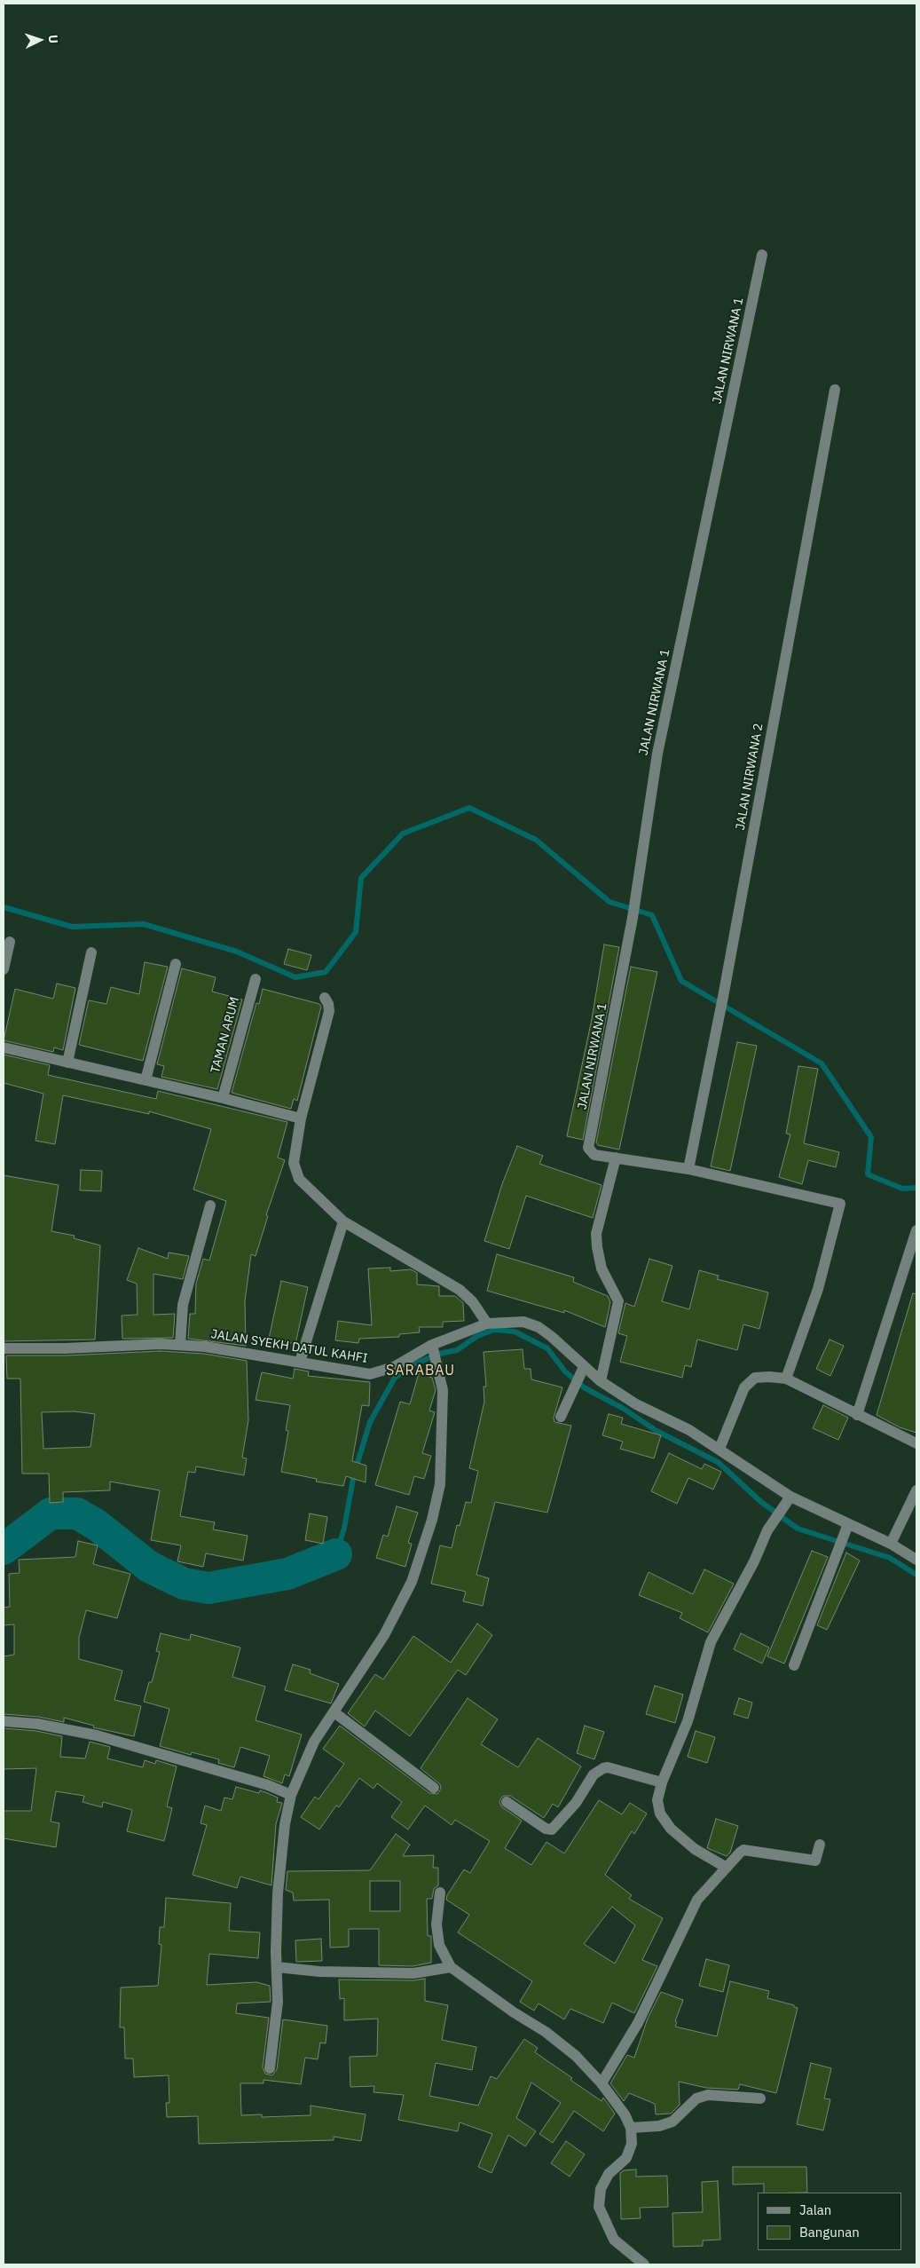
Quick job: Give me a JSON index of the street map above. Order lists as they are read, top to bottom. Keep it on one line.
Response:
{"streets":{"street":["JALAN NIRWANA 1","JALAN NIRWANA 2","TAMAN ARUM","JALAN SYEKH DATUL KAHFI"]},"districts":["SARABAU"],"legend":["Jalan","Bangunan"],"north":"right"}
